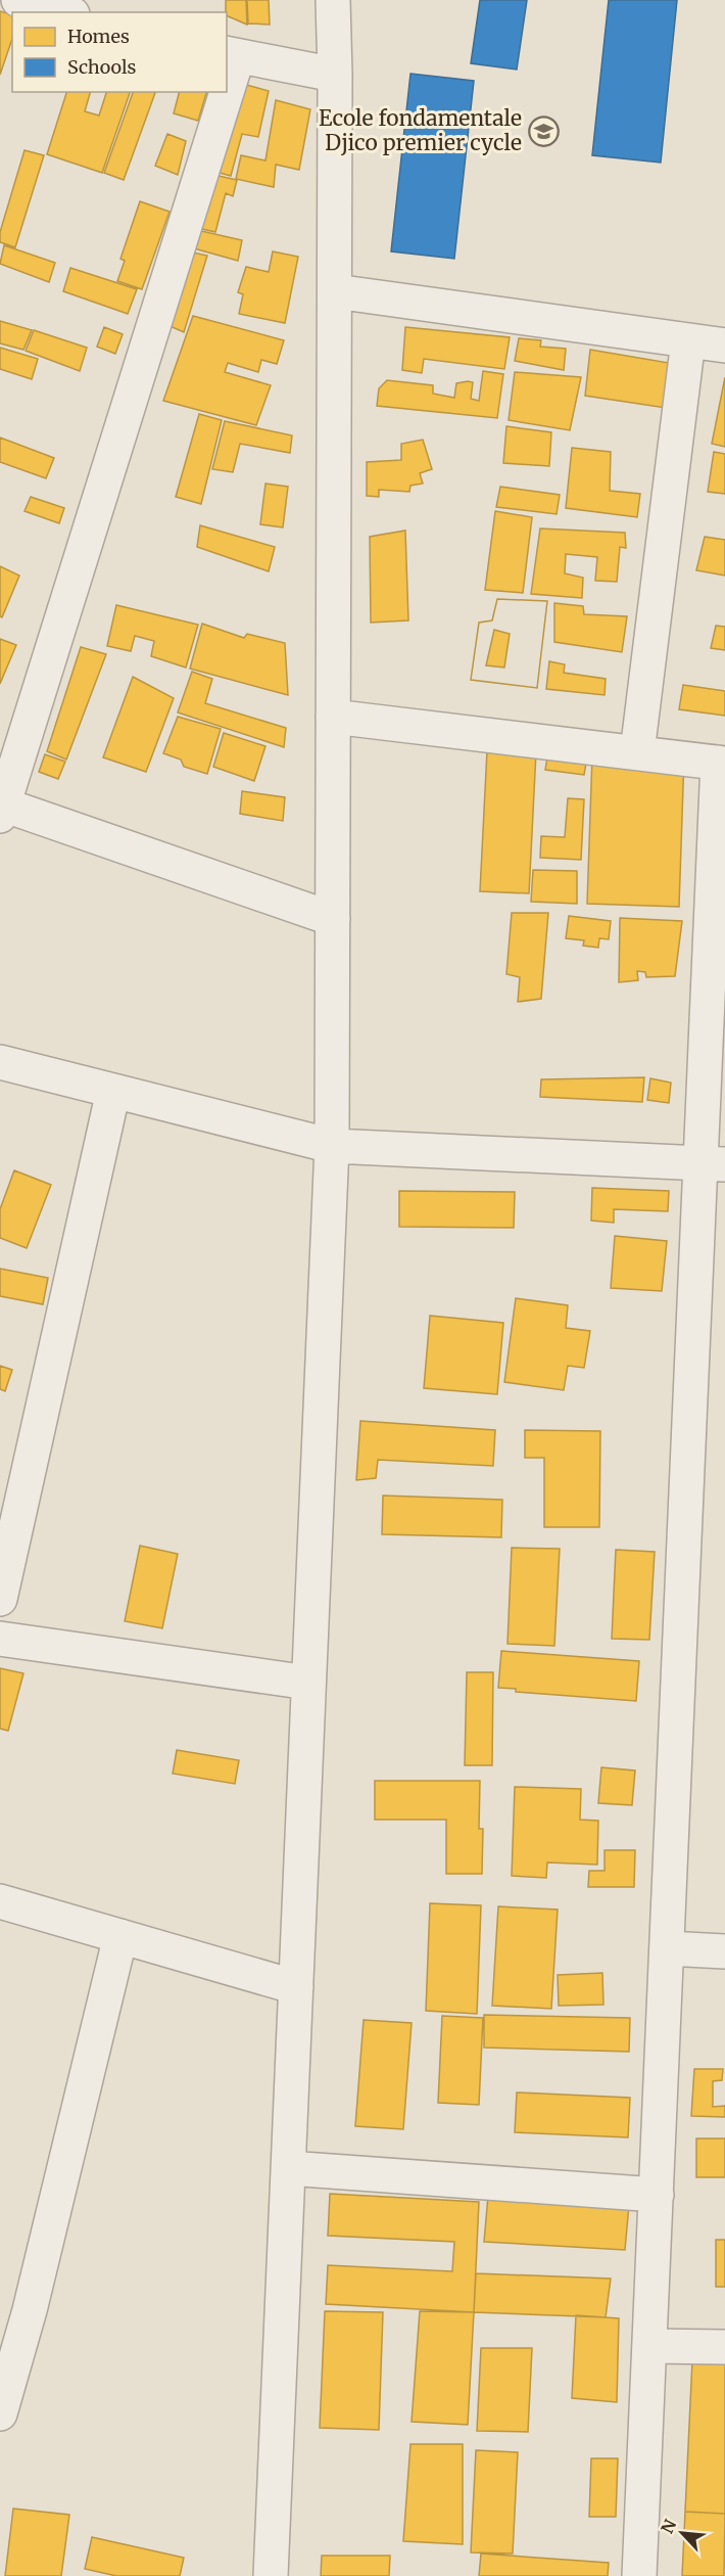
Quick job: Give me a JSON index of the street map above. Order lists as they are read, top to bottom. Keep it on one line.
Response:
{"places":{"school or university":["Ecole fondamentale Djico premier cycle"]},"legend":["Homes","Schools"],"north":"top left"}
